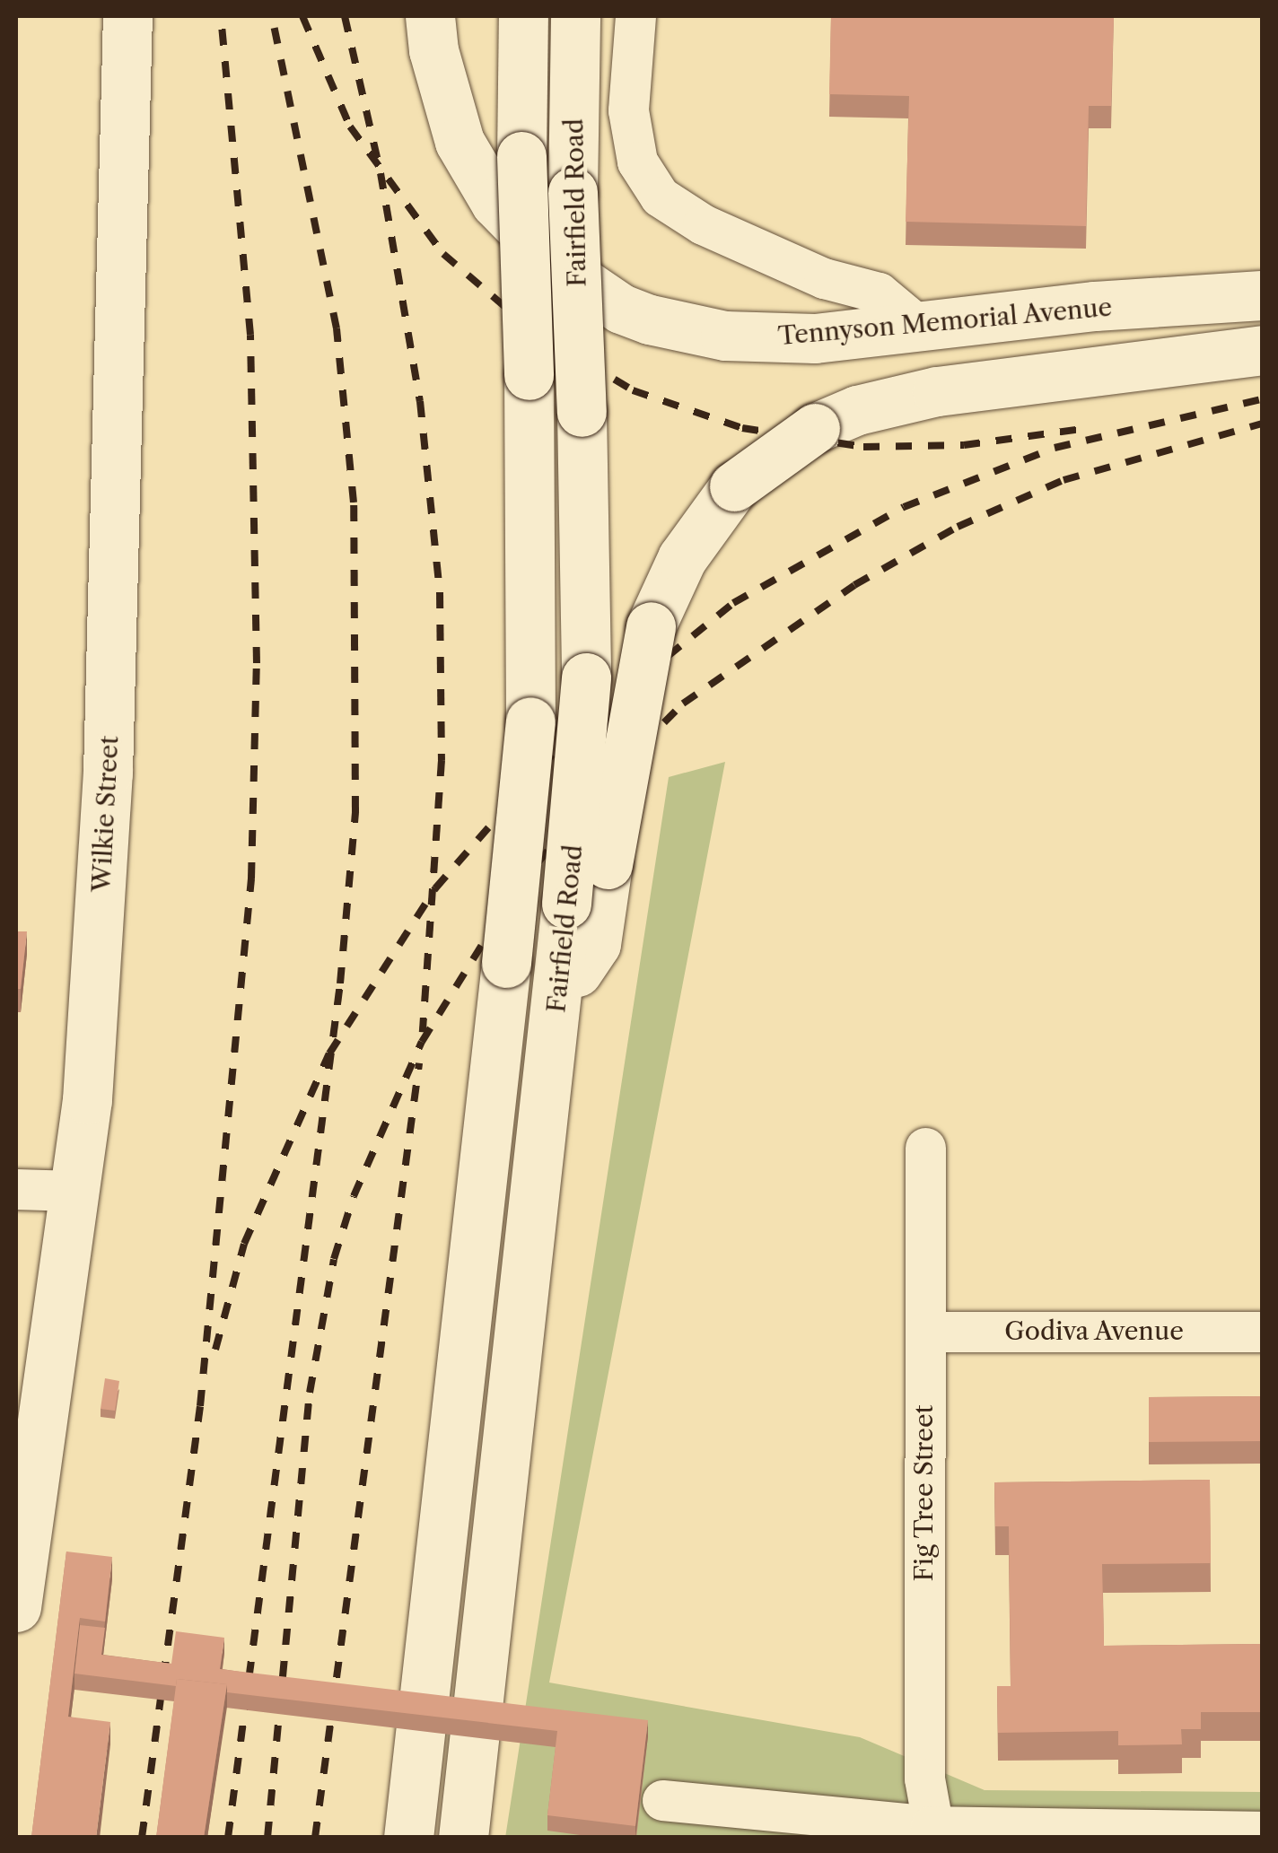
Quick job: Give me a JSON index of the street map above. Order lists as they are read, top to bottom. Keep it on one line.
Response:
{"streets":{"main road":["Fairfield Road","Tennyson Memorial Avenue","Wilkie Street"],"street":["Godiva Avenue","Fig Tree Street"]},"crossings":[["Godiva Avenue","Fig Tree Street"]]}
